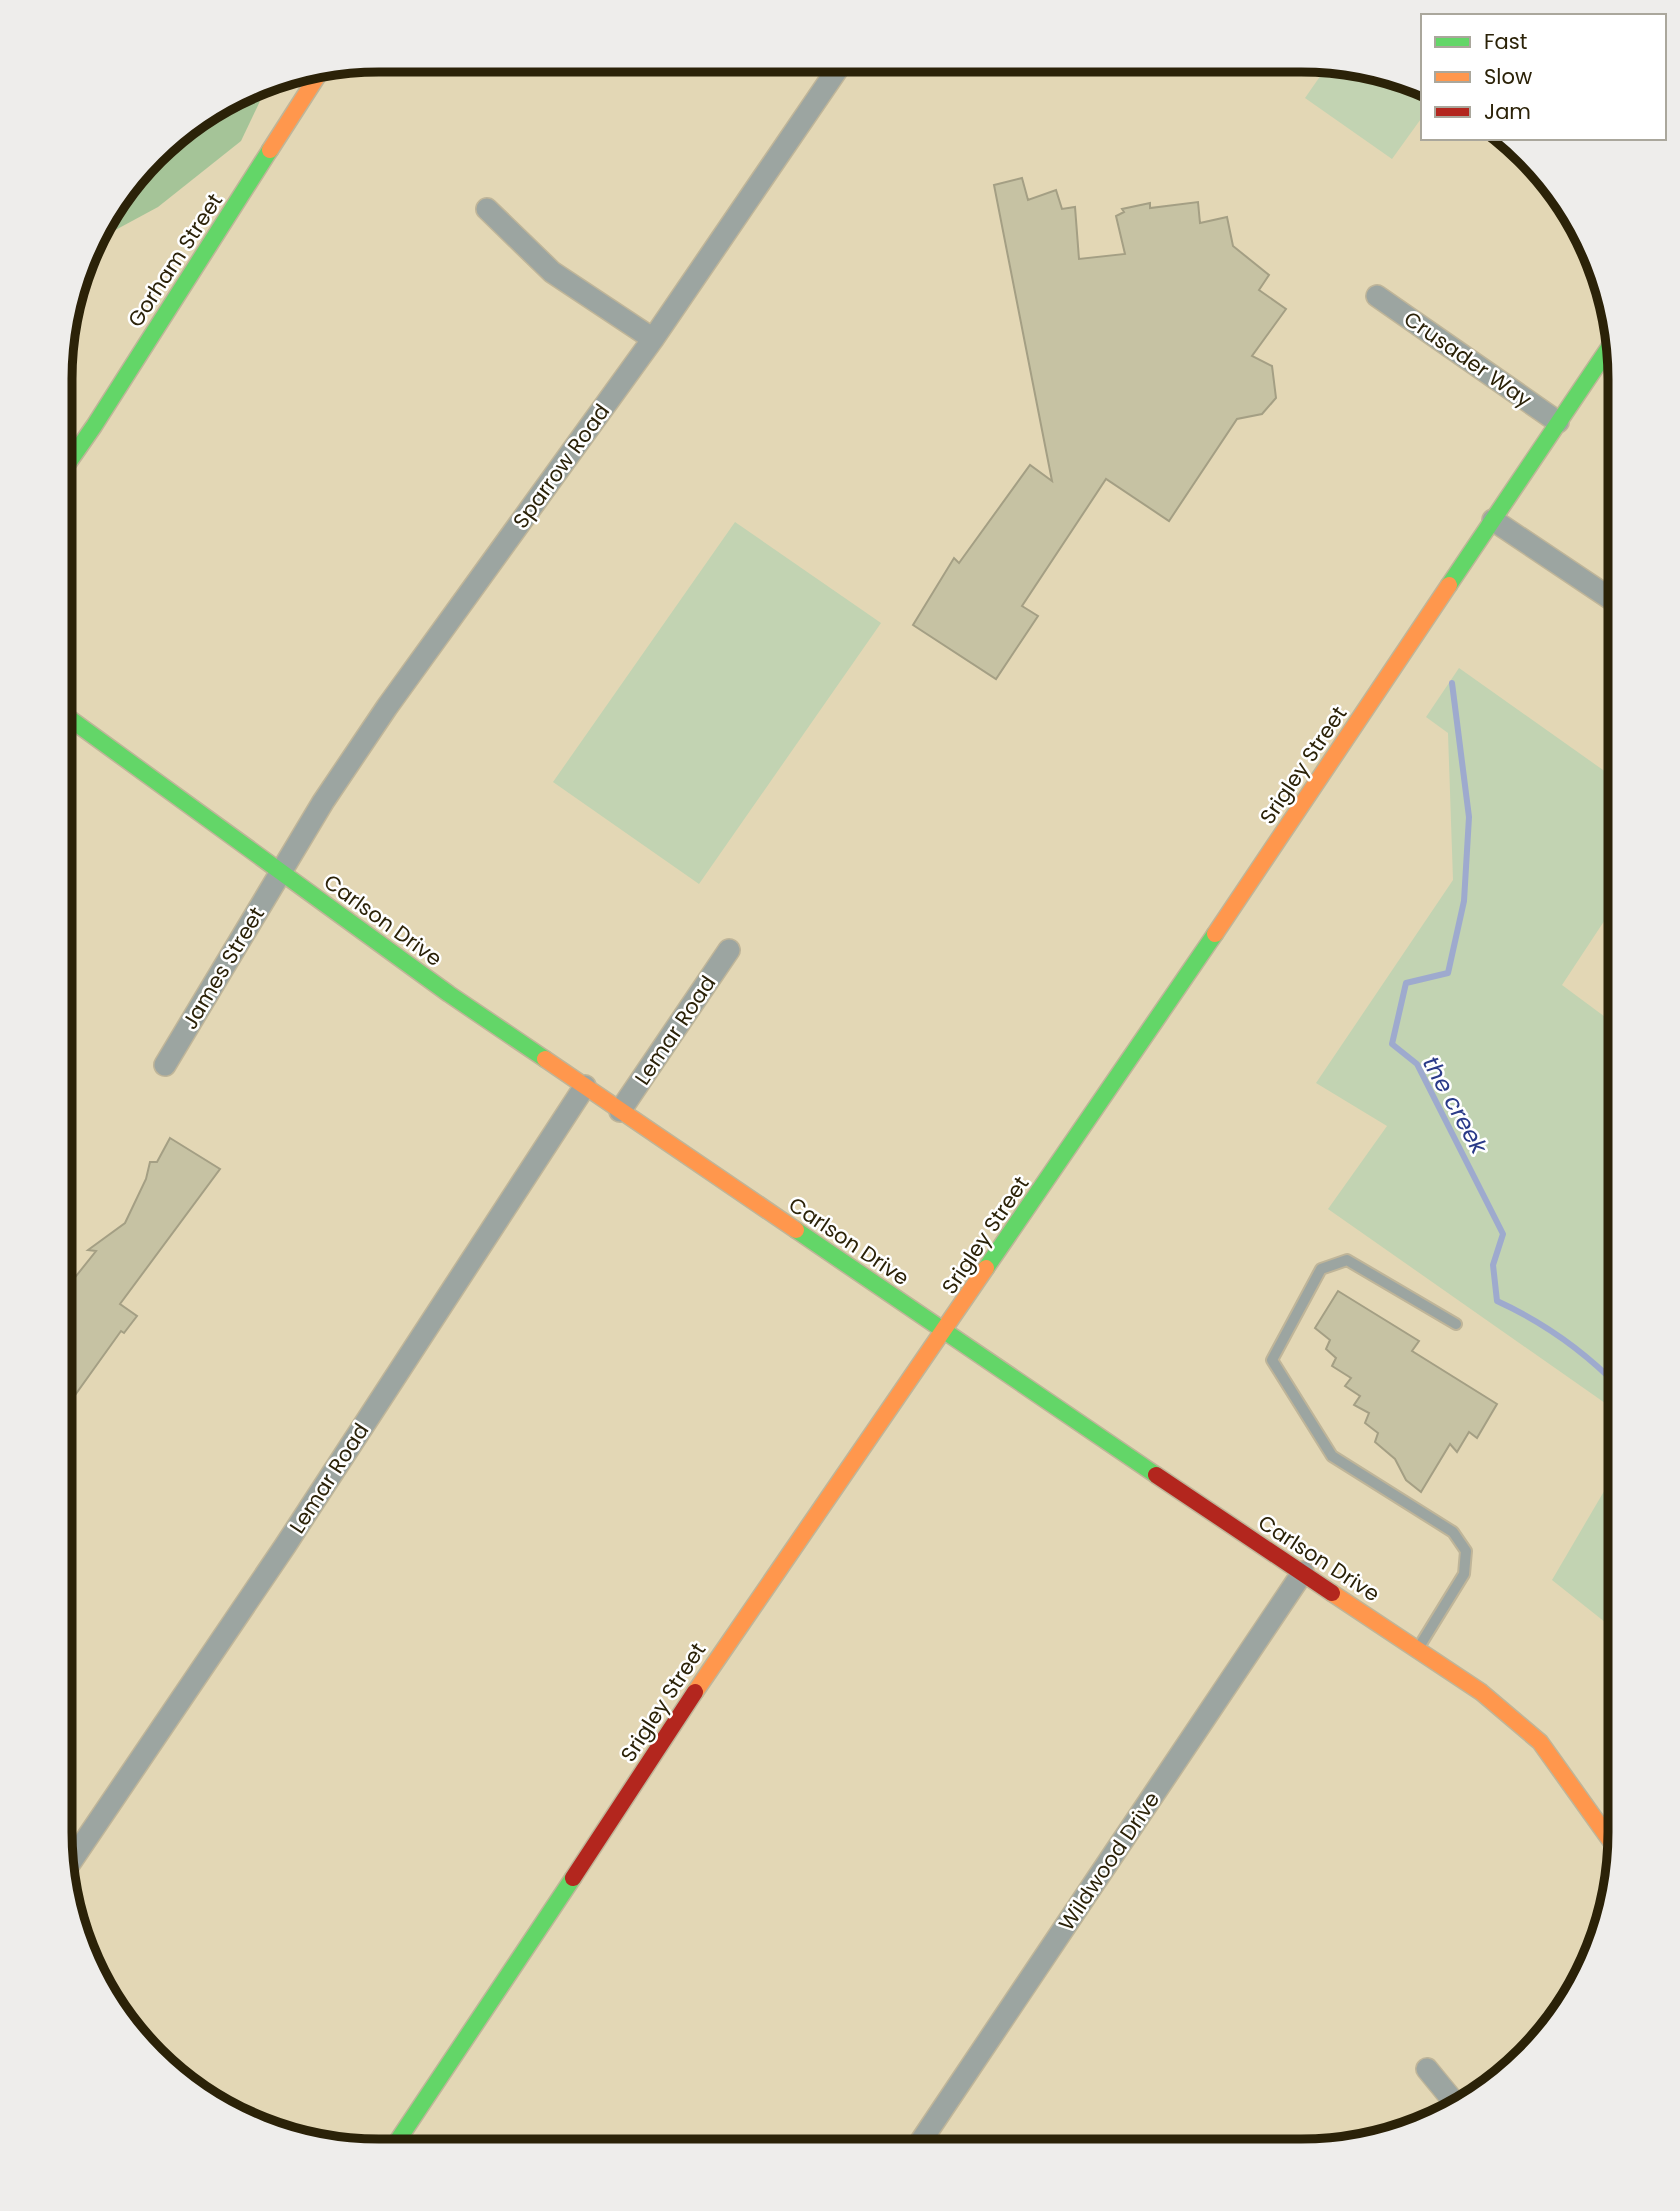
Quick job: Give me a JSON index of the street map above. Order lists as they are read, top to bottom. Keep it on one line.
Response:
{"streets":{"street":["Gorham Street","Crusader Way","Sparrow Road","Srigley Street","Carlson Drive","James Street","Lemar Road","Wildwood Drive"]},"crossings":[["Crusader Way","Srigley Street"],["Sparrow Road","Carlson Drive"],["Sparrow Road","James Street"],["Srigley Street","Carlson Drive"],["Carlson Drive","James Street"],["Carlson Drive","Lemar Road"],["Carlson Drive","Wildwood Drive"]],"water":["the creek"],"legend":["Fast","Slow","Jam"]}
